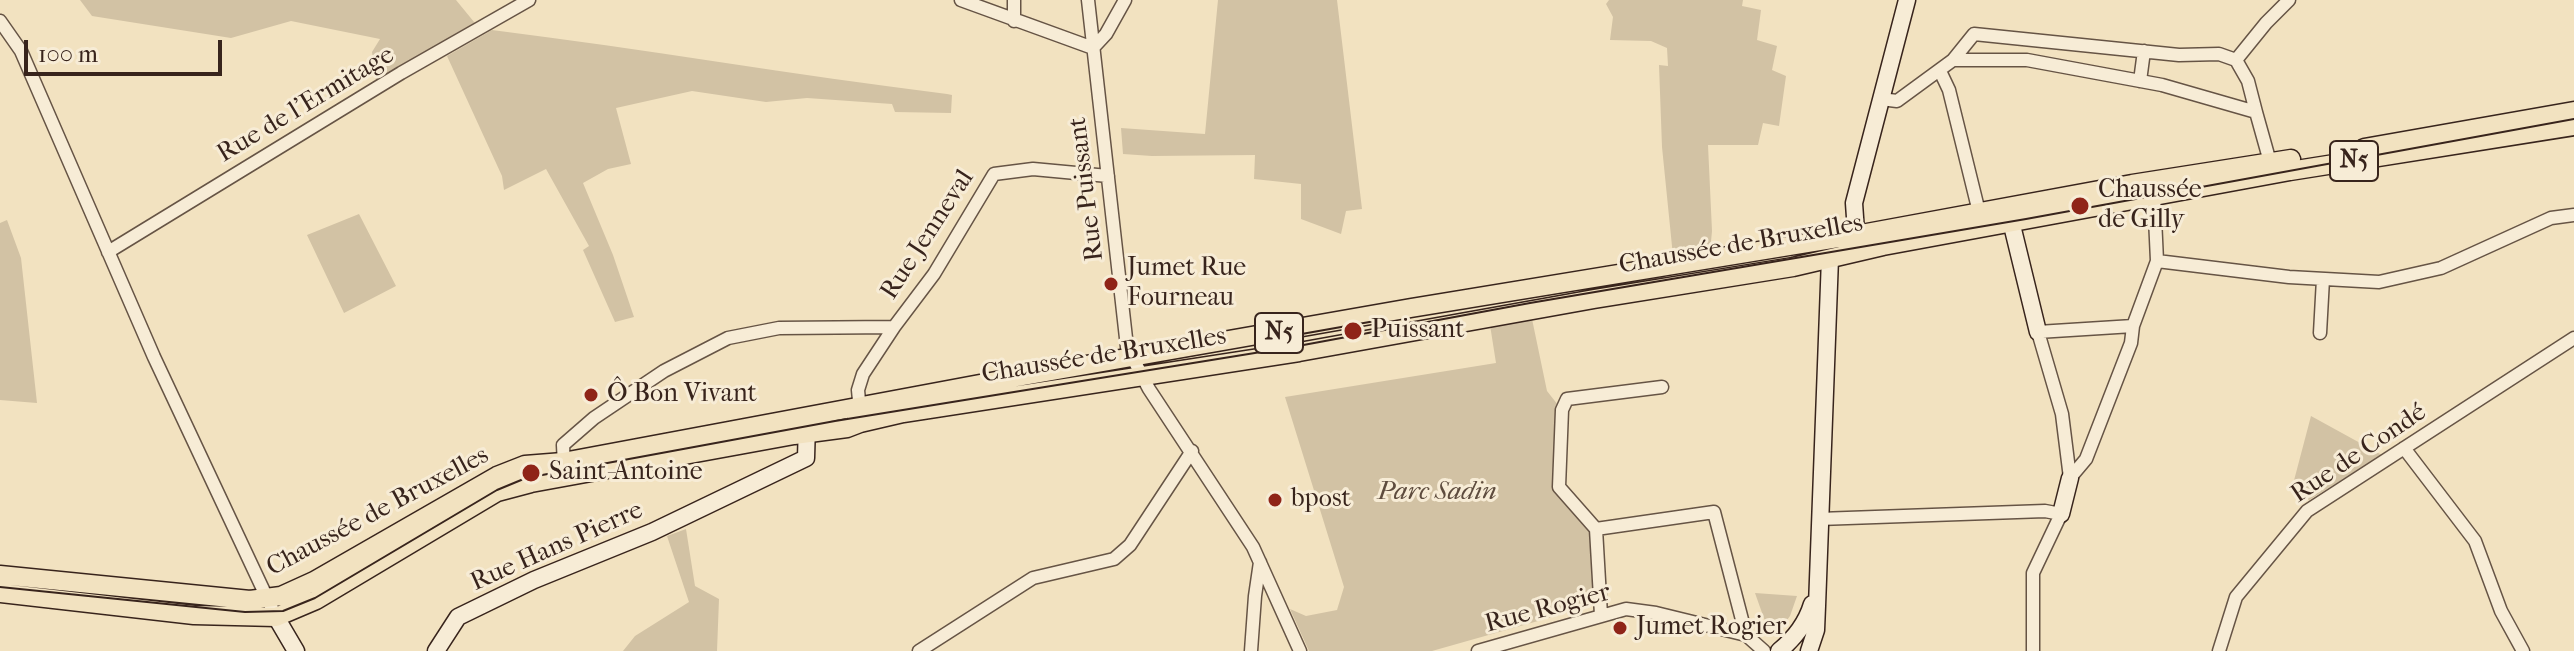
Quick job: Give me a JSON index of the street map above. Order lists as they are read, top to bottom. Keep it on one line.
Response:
{"streets":{"main road":["N5","Chaussée de Bruxelles"],"street":["Rue de l'Ermitage","Rue Puissant","Rue Jenneval","Rue de Condé","Rue Hans Pierre","Rue Rogier"]},"crossings":[["Rue Puissant","Rue Jenneval"],["Rue Puissant","Chaussée de Bruxelles"],["Rue Jenneval","Chaussée de Bruxelles"],["Chaussée de Bruxelles","Rue Hans Pierre"]],"parks":["Parc Sadin"],"places":["Chaussée de Gilly","Jumet Rue Fourneau","Puissant","Ô Bon Vivant","Saint-Antoine","bpost","Jumet Rogier"],"scale_bar":"100 m"}
